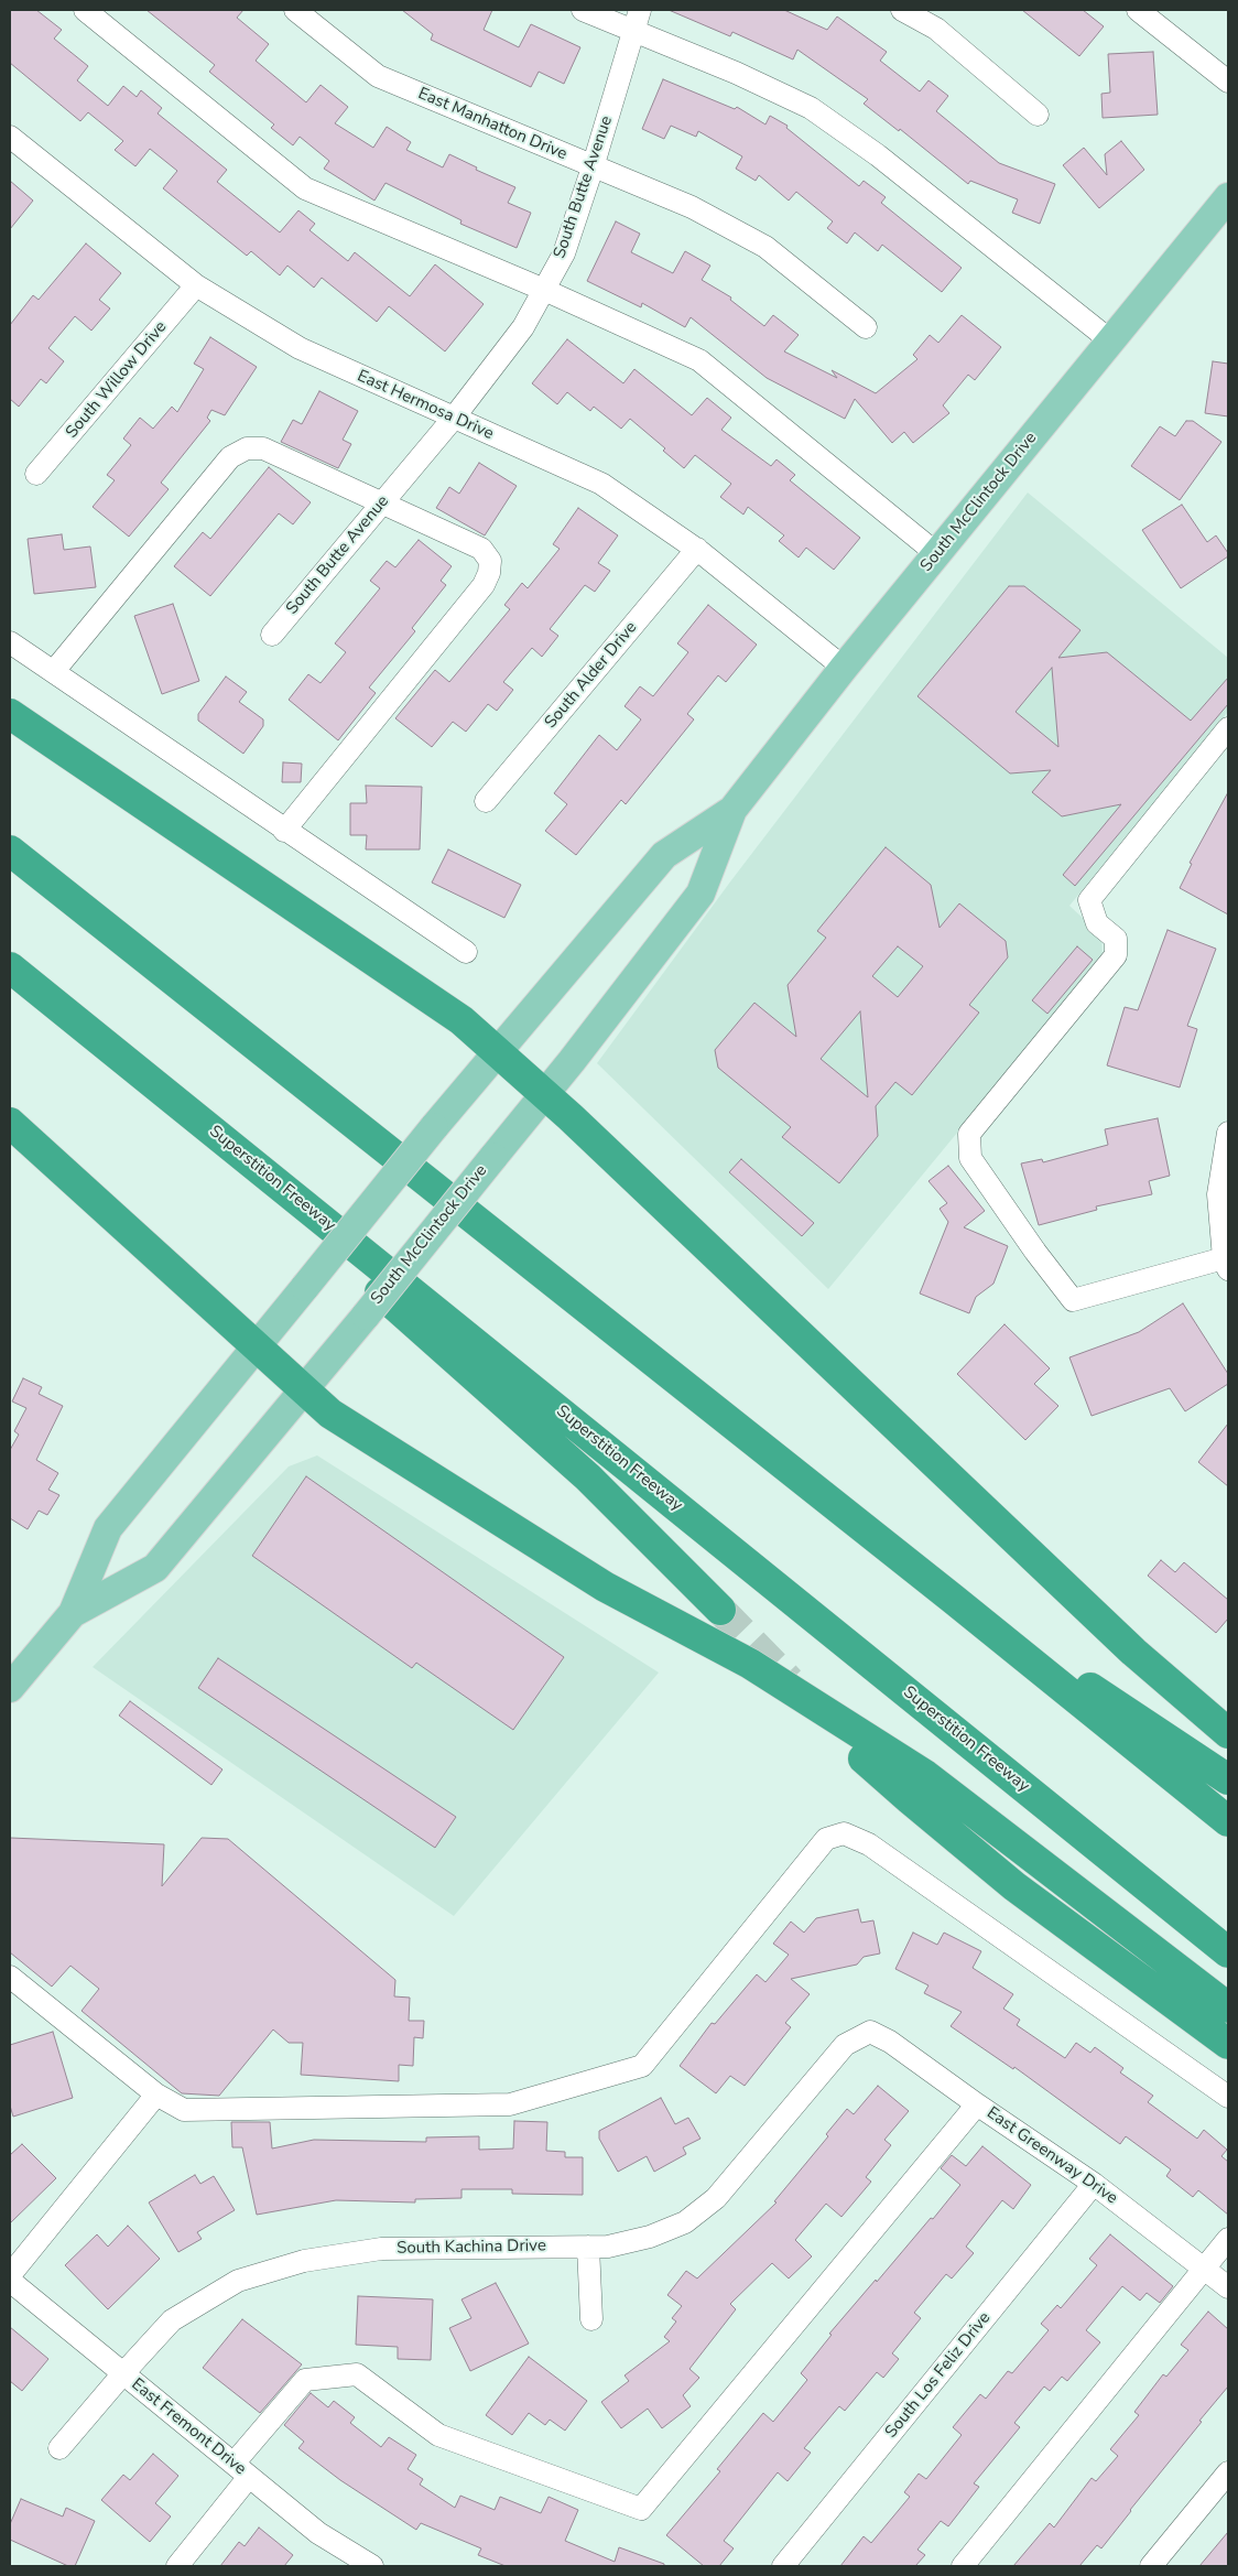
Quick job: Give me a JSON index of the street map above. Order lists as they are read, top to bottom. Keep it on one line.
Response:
{"streets":{"highway":["Superstition Freeway"],"main road":["South McClintock Drive"],"street":["East Manhatton Drive","South Butte Avenue","South Willow Drive","East Hermosa Drive","South Alder Drive","East Greenway Drive","South Kachina Drive","South Los Feliz Drive","East Fremont Drive"]},"crossings":[["East Manhatton Drive","South Butte Avenue"],["South Butte Avenue","East Hermosa Drive"],["South Willow Drive","East Hermosa Drive"],["East Hermosa Drive","South McClintock Drive"],["East Hermosa Drive","South Alder Drive"],["East Greenway Drive","South Kachina Drive"],["East Greenway Drive","South Los Feliz Drive"],["South Kachina Drive","East Fremont Drive"]]}
